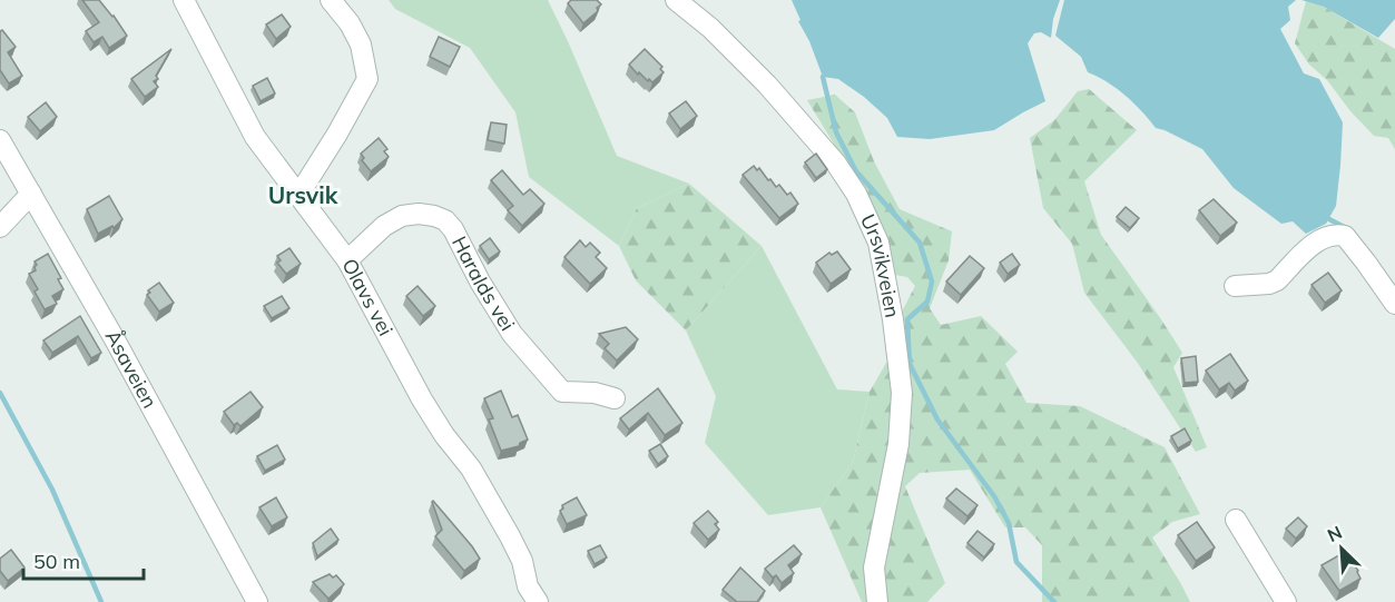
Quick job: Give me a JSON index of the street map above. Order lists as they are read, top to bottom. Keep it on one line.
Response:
{"streets":{"street":["Ursvikveien","Haralds vei","Olavs vei","Åsaveien"]},"crossings":[["Haralds vei","Olavs vei"]],"districts":["Ursvik"],"scale_bar":"50 m","north":"top left"}
